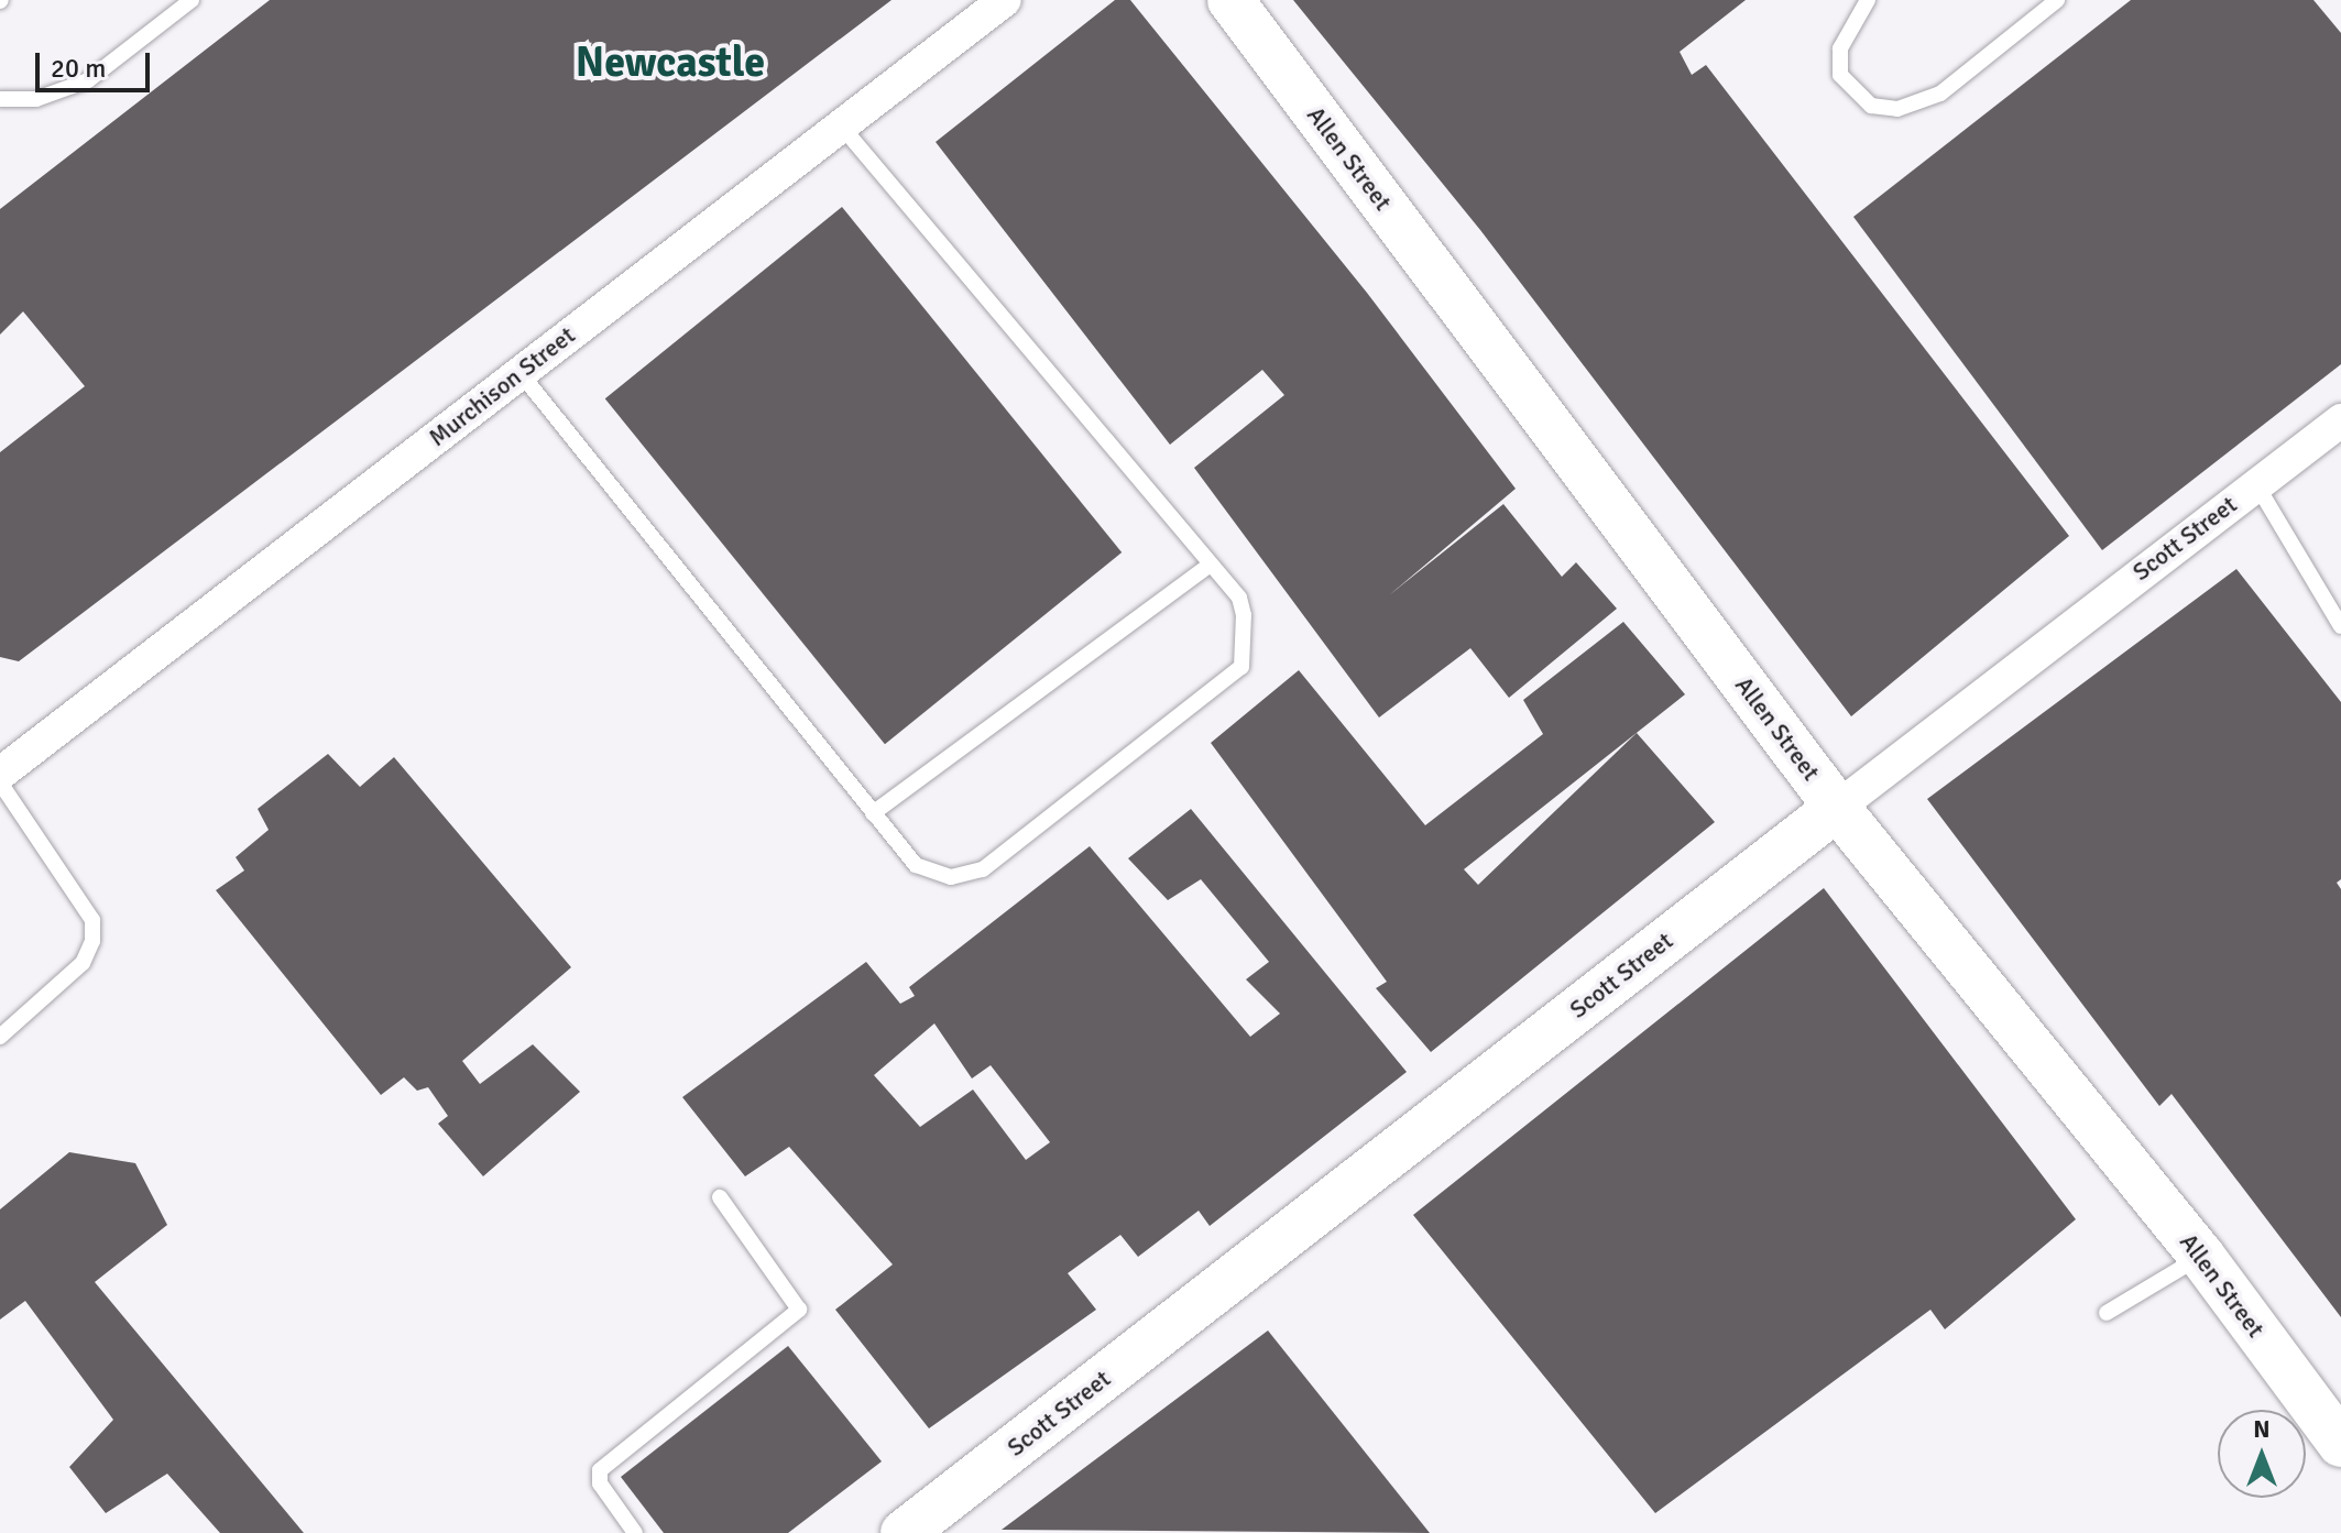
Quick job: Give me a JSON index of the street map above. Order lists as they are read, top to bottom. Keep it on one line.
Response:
{"streets":{"street":["Allen Street","Murchison Street","Scott Street"]},"crossings":[["Allen Street","Scott Street"]],"districts":["Newcastle"],"scale_bar":"20 m","north":"top"}
